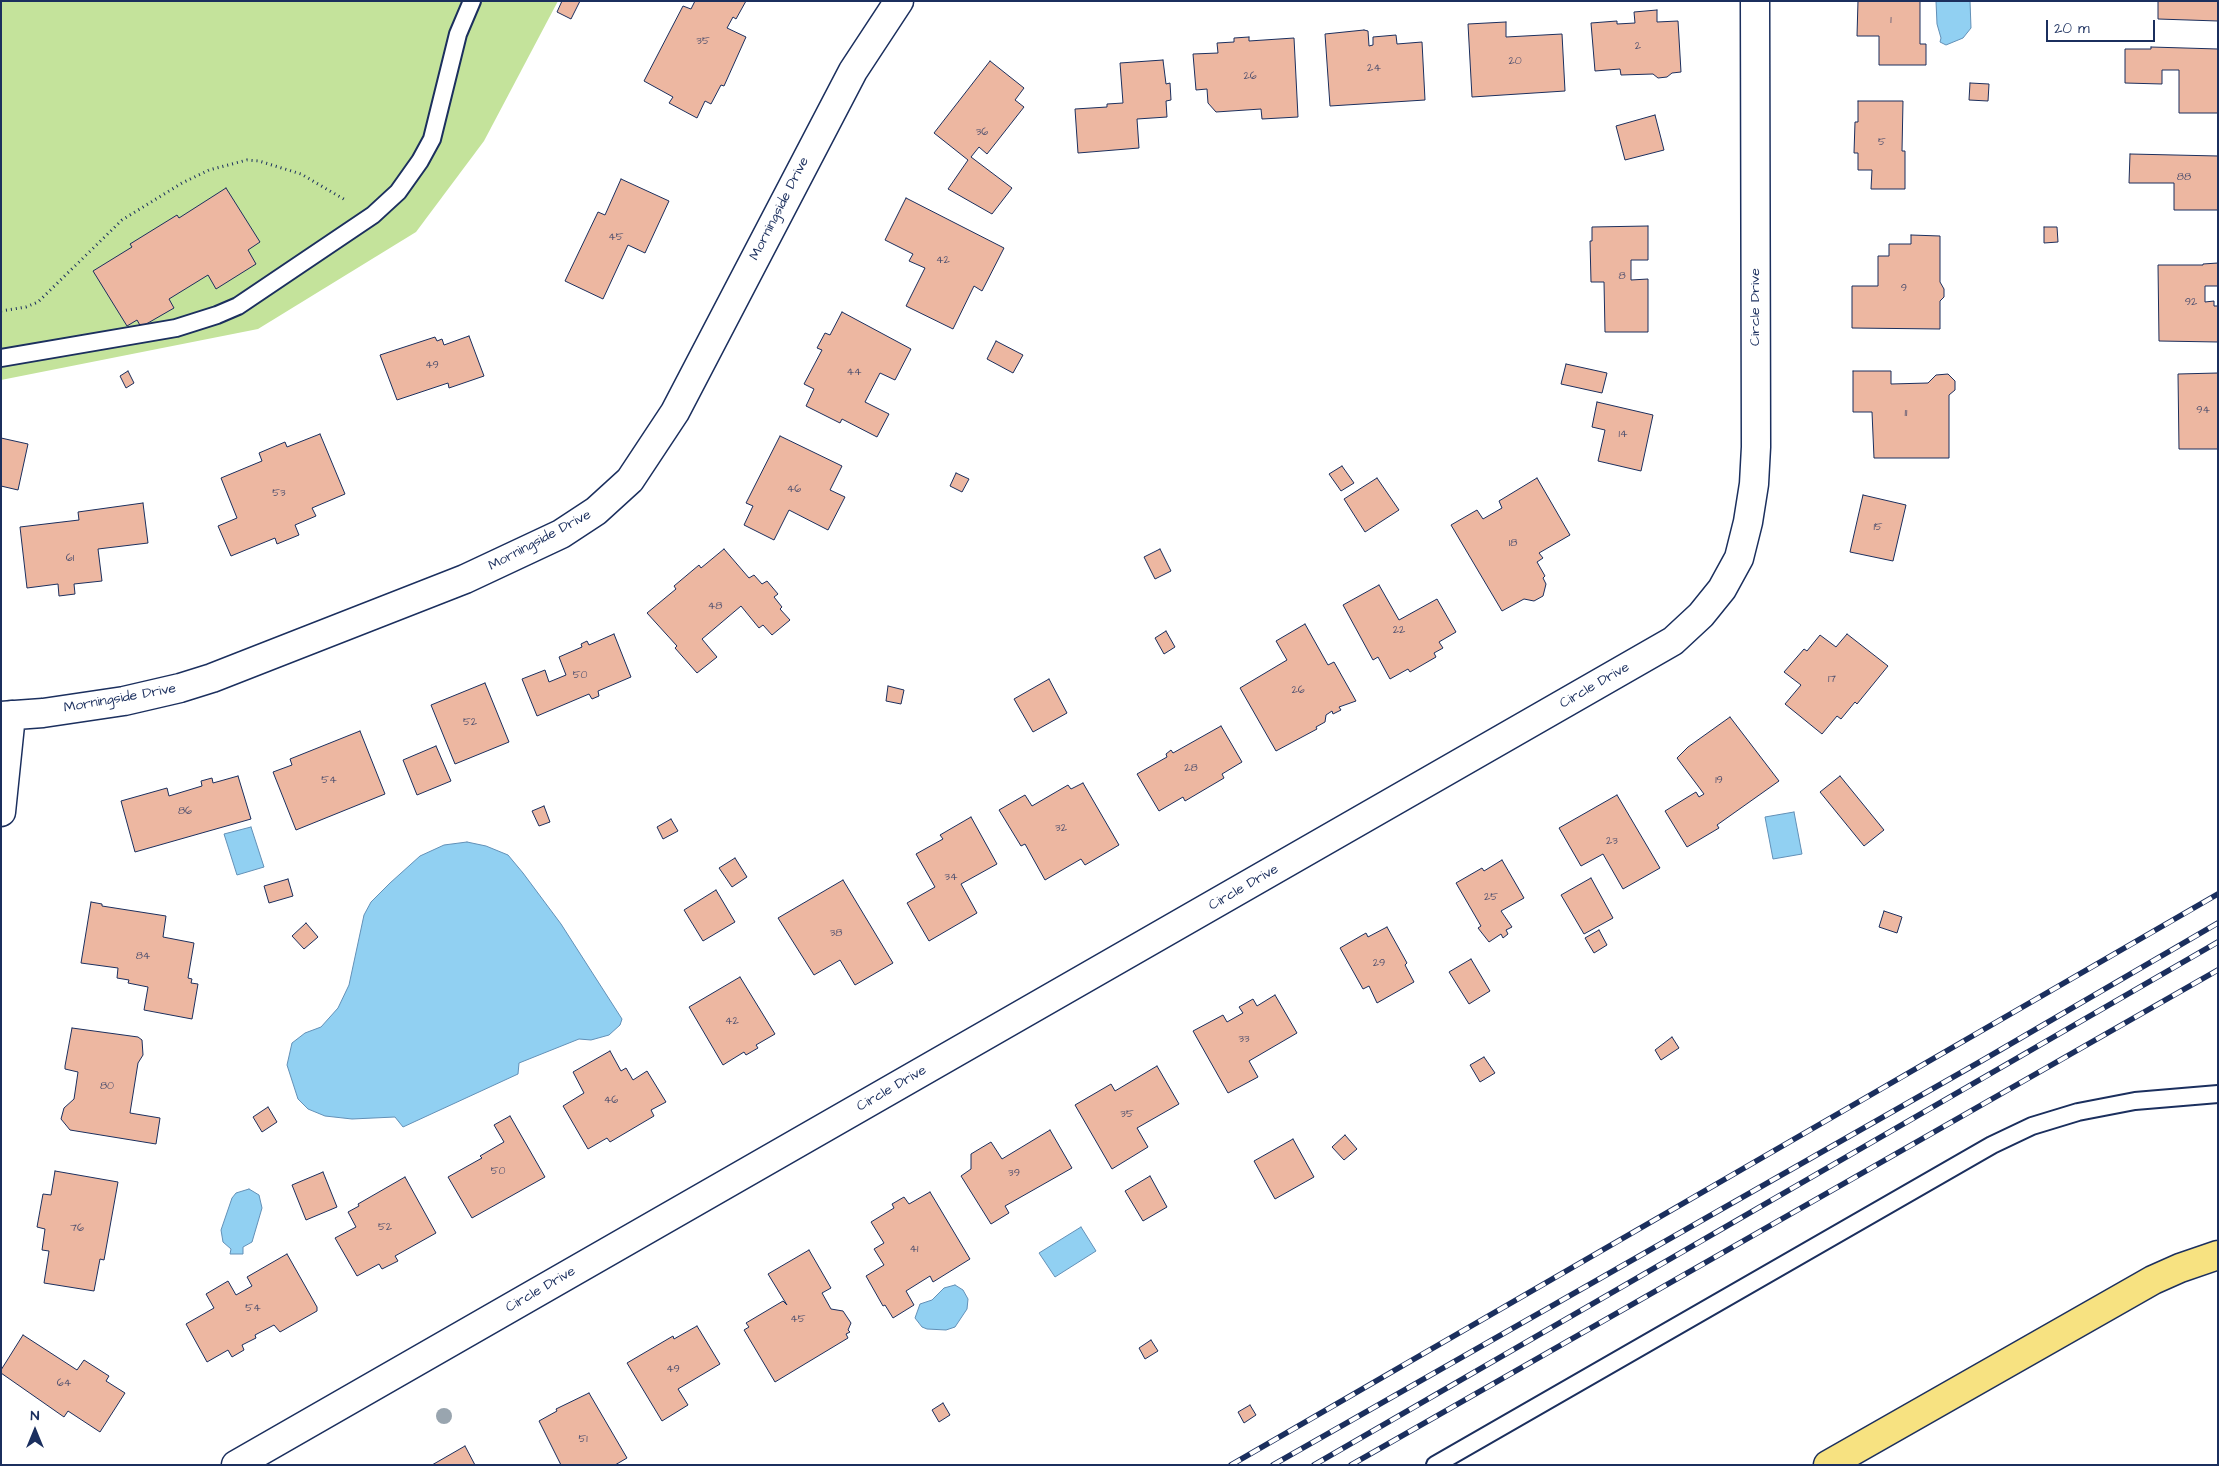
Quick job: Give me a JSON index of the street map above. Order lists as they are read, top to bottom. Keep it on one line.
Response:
{"streets":{"street":["Morningside Drive","Circle Drive"]},"house_numbers":["1","35","2","20","24","26","36","5","88","45","42","8","9","92","49","44","94","11","14","46","53","15","18","61","48","22","50","17","26","52","28","54","19","86","32","23","34","25","38","84","29","42","33","80","46","35","50","39","52","76","41","54","45","49","64","51"],"scale_bar":"20 m","north":"top"}
